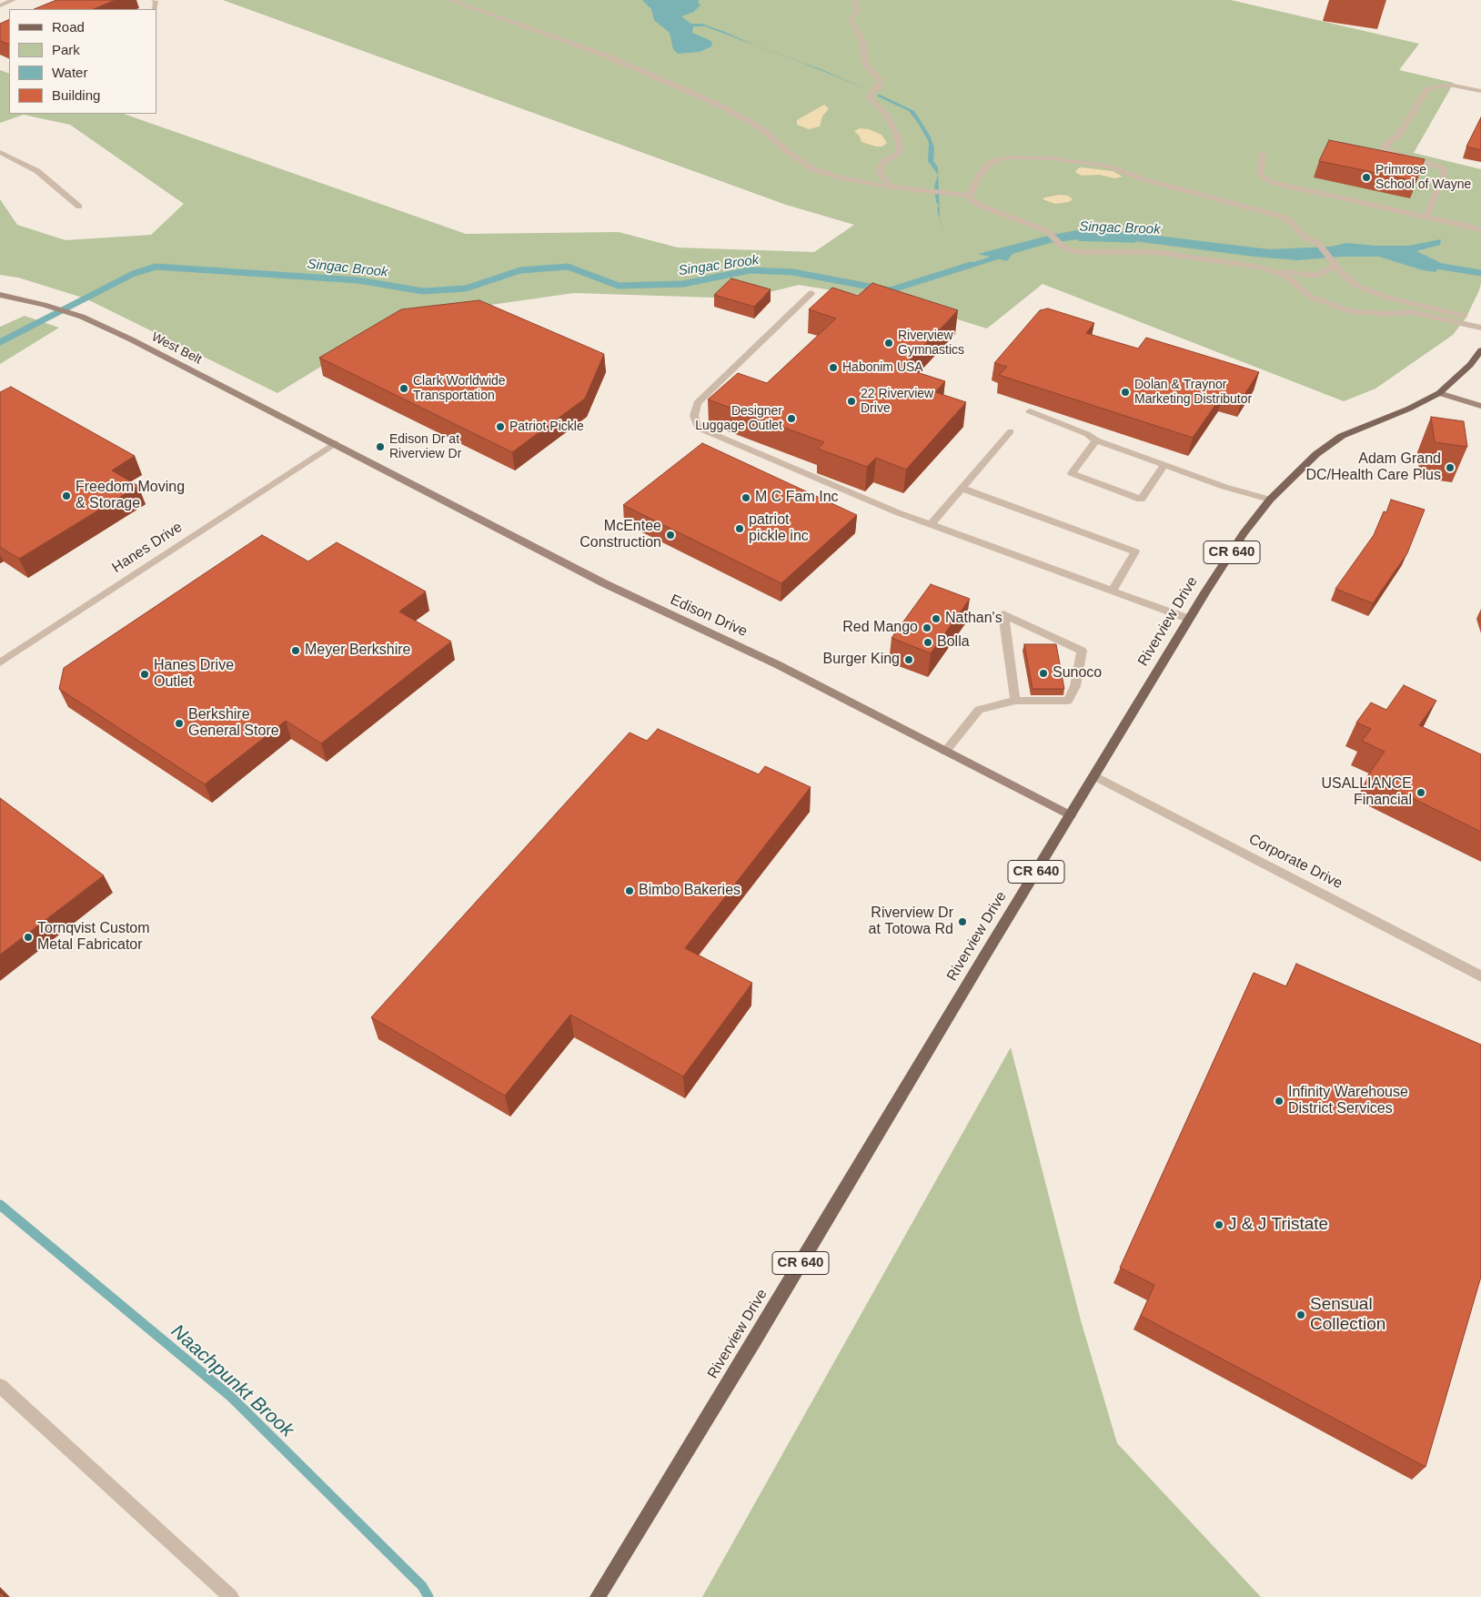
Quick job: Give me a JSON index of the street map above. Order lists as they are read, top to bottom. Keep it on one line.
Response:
{"streets":{"main road":["West Belt","CR 640","Edison Drive","Riverview Drive"],"street":["Hanes Drive","Corporate Drive"]},"crossings":[["West Belt","Hanes Drive"],["West Belt","Edison Drive"],["Hanes Drive","Edison Drive"],["Edison Drive","Riverview Drive"],["Riverview Drive","Corporate Drive"]],"water":["Singac Brook","Naachpunkt Brook"],"places":["Primrose School of Wayne","Riverview Gymnastics","Habonim USA","Clark Worldwide Transportation","Dolan & Traynor Marketing Distributor","22 Riverview Drive","Designer Luggage Outlet","Patriot Pickle","Edison Dr at Riverview Dr","Adam Grand DC/Health Care Plus","Freedom Moving & Storage","M C Fam Inc","patriot pickle inc","McEntee Construction","Nathan's","Red Mango","Bolla","Meyer Berkshire","Burger King","Sunoco","Hanes Drive Outlet","Berkshire General Store","USALLIANCE Financial","Bimbo Bakeries","Riverview Dr at Totowa Rd","Tornqvist Custom Metal Fabricator","Infinity Warehouse District Services","J & J Tristate","Sensual Collection"],"legend":["Road","Park","Water","Building"]}
